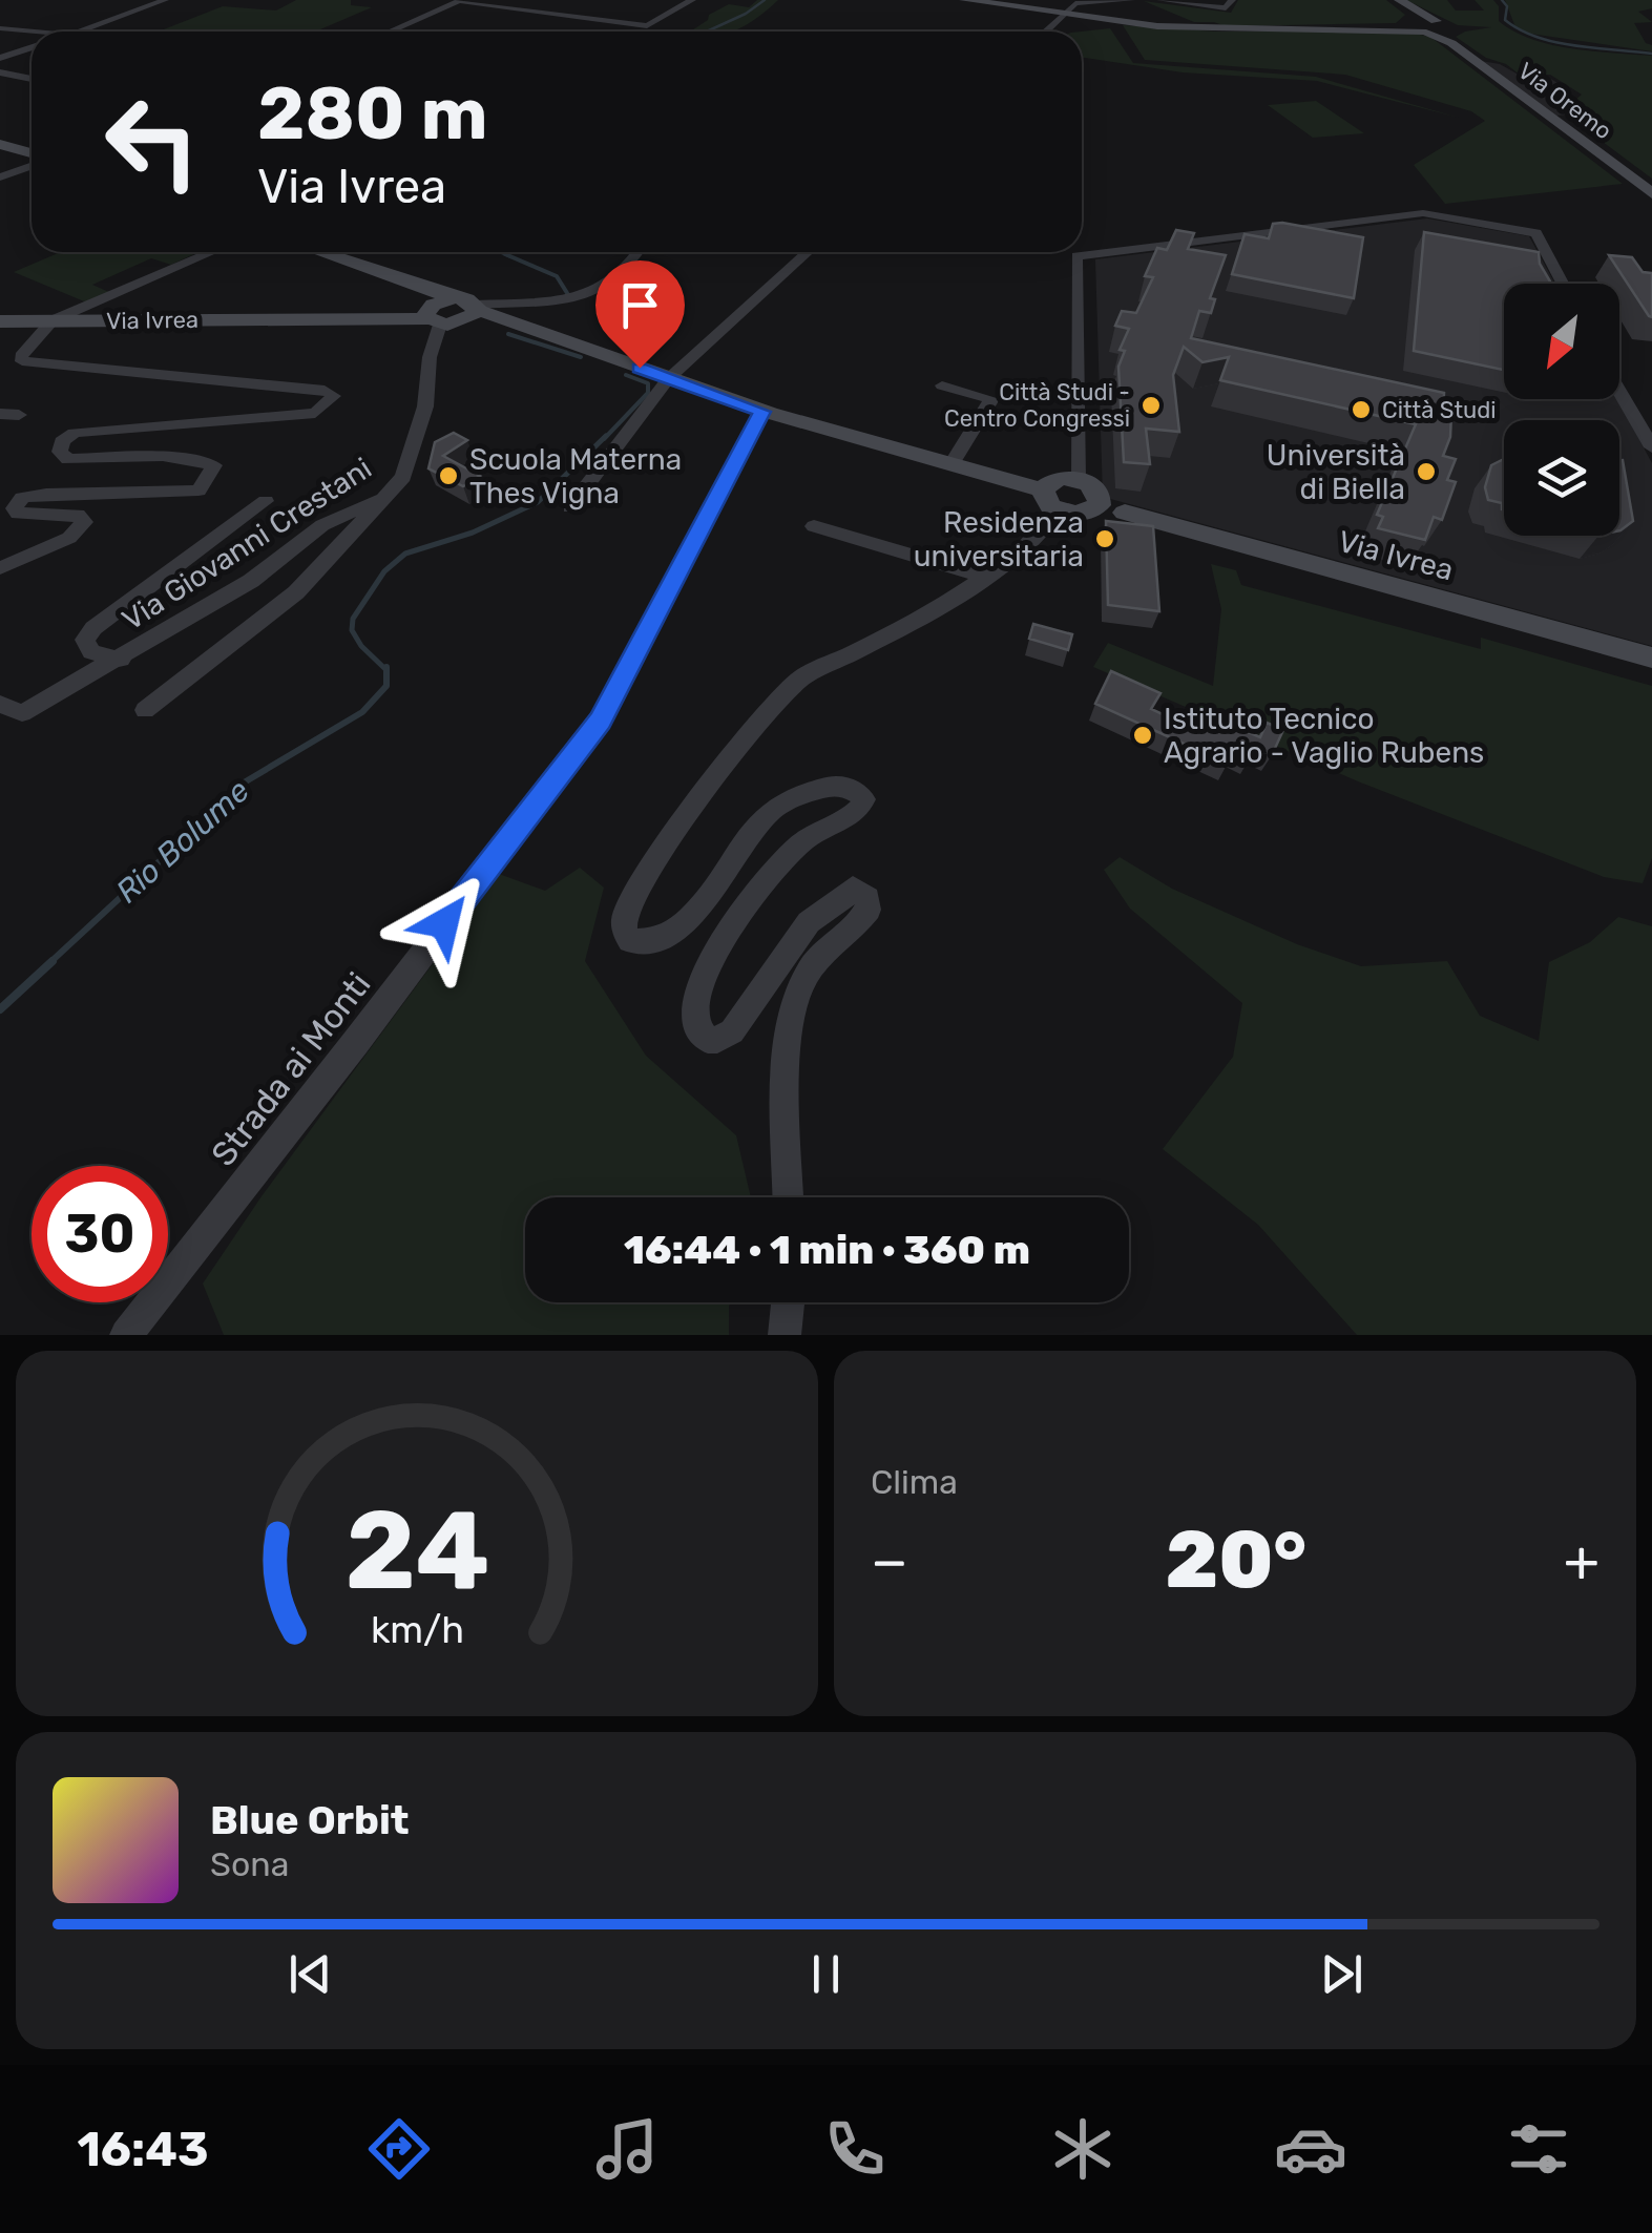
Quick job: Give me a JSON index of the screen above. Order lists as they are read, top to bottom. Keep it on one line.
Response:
{"streets":{"main road":["Via Oremo","Via Ivrea"],"street":["Via Giovanni Crestani","Strada ai Monti"]},"crossings":[["Via Ivrea","Strada ai Monti"]],"water":["Rio Bolume"],"places":["Città Studi - Centro Congressi","Città Studi","Università di Biella","Scuola Materna Thes Vigna","Residenza universitaria","Istituto Tecnico Agrario - Vaglio Rubens"],"north":"bottom left","page":{"turn":["280 m","Via Ivrea"],"limit":"30","trip":"16:44 · 1 min · 360 m","tile":"Clima","heat":["−","20°","+"],"song":["Blue Orbit","Sona"],"tabs":"16:43","gauge":["24","km/h"]}}
